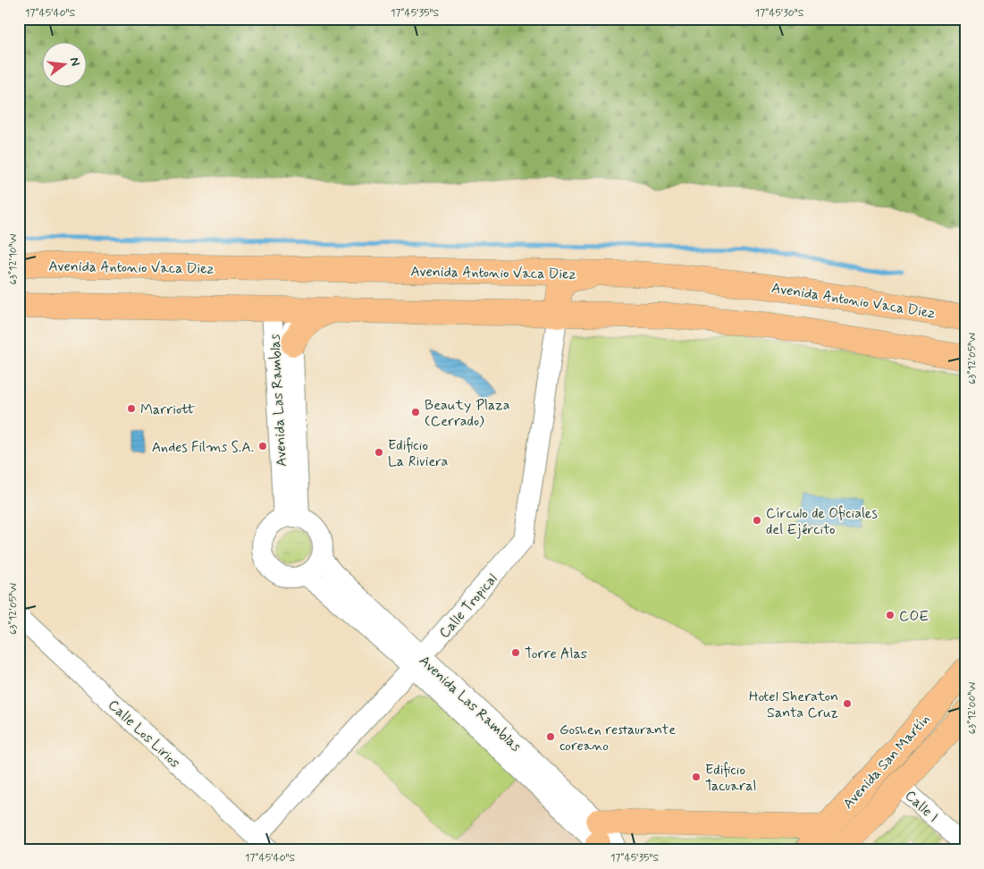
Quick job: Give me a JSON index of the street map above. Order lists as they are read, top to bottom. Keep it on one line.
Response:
{"streets":{"main road":["Avenida Antonio Vaca Diez","Avenida San Martín"],"street":["Avenida Las Ramblas","Calle Tropical","Calle Los Lirios","Calle I"]},"crossings":[["Avenida Las Ramblas","Calle Tropical"],["Calle Tropical","Calle Los Lirios"],["Avenida San Martín","Calle I"]],"places":["Marriott","Beauty Plaza (Cerrado)","Andes Films S.A.","Edificio La Riviera","Círculo de Oficiales del Ejército","COE","Torre Alas","Hotel Sheraton Santa Cruz","Goshen restaurante coreano","Edificio Tacuaral"],"north":"right","coordinates":["17°45'40\"S","17°45'35\"S","17°45'30\"S","63°12'10\"W","63°12'05\"W","63°12'00\"W"]}
